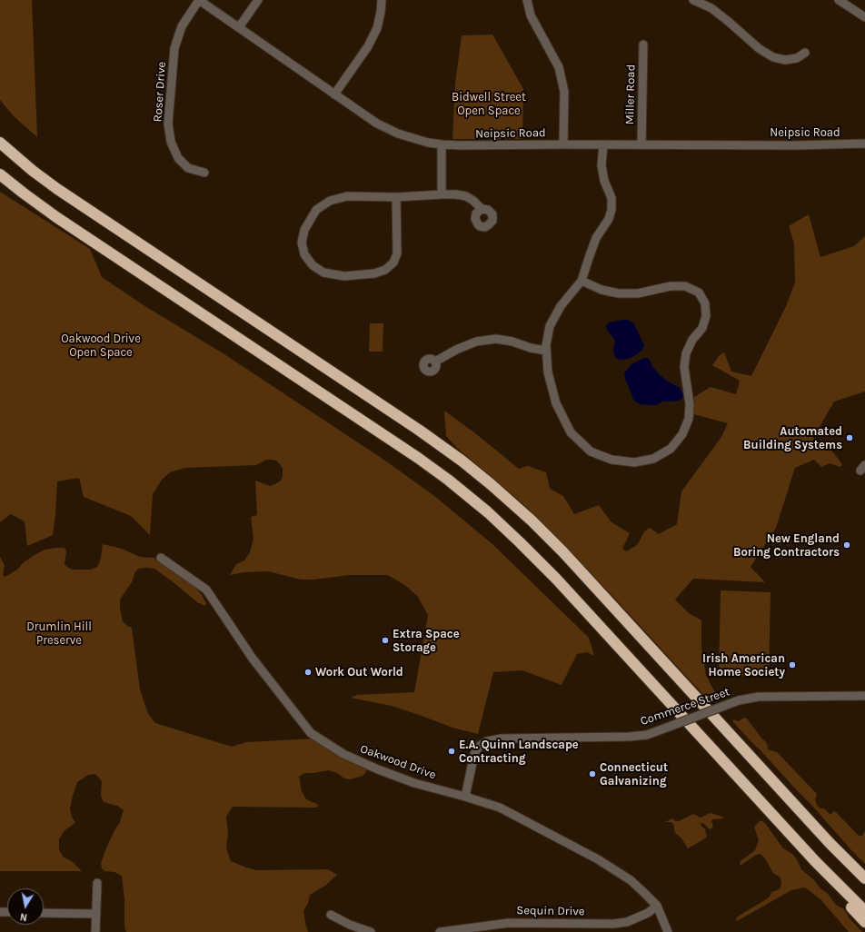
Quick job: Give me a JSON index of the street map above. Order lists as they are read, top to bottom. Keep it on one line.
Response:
{"streets":{"street":["Roser Drive","Miller Road","Neipsic Road","Commerce Street","Oakwood Drive","Sequin Drive"]},"crossings":[["Roser Drive","Neipsic Road"],["Miller Road","Neipsic Road"],["Commerce Street","Oakwood Drive"],["Oakwood Drive","Sequin Drive"]],"parks":["Bidwell Street Open Space","Oakwood Drive Open Space","Drumlin Hill Preserve"],"places":["Automated Building Systems","New England Boring Contractors","Extra Space Storage","Irish American Home Society","Work Out World","E.A. Quinn Landscape Contracting","Connecticut Galvanizing"],"north":"bottom"}
